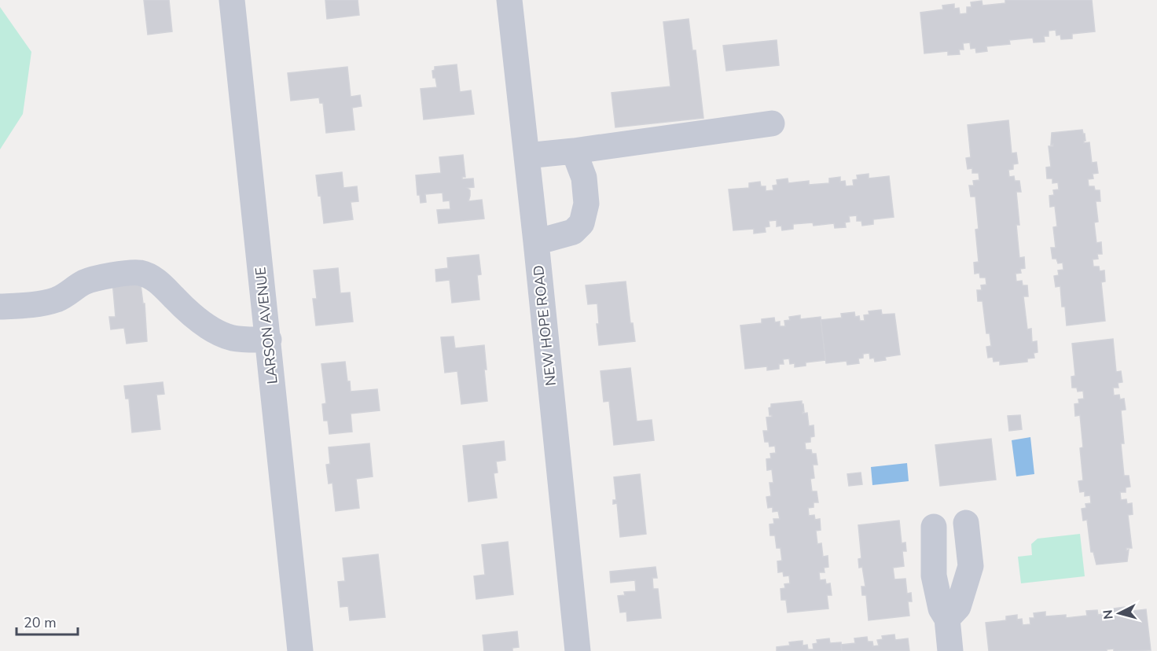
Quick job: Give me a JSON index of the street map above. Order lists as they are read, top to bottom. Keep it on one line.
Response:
{"streets":{"street":["LARSON AVENUE","NEW HOPE ROAD"]},"scale_bar":"20 m","north":"left"}
